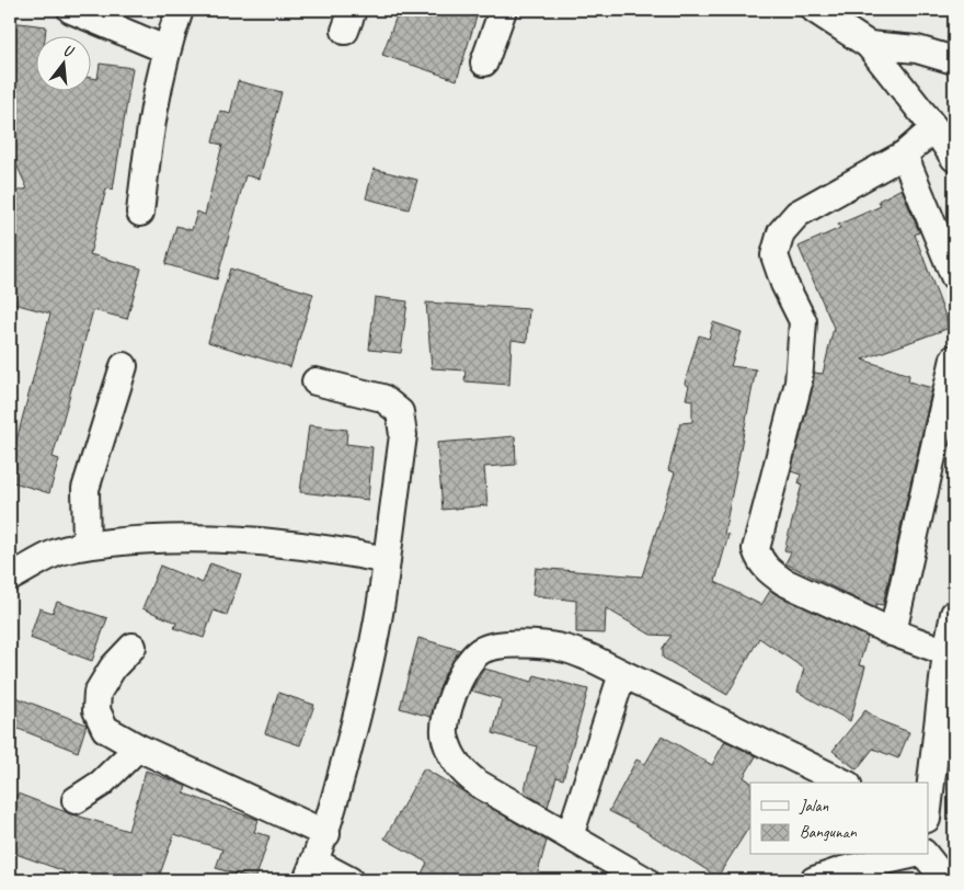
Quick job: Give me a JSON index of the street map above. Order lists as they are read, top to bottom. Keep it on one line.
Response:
{"legend":["Jalan","Bangunan"],"north":"top"}
